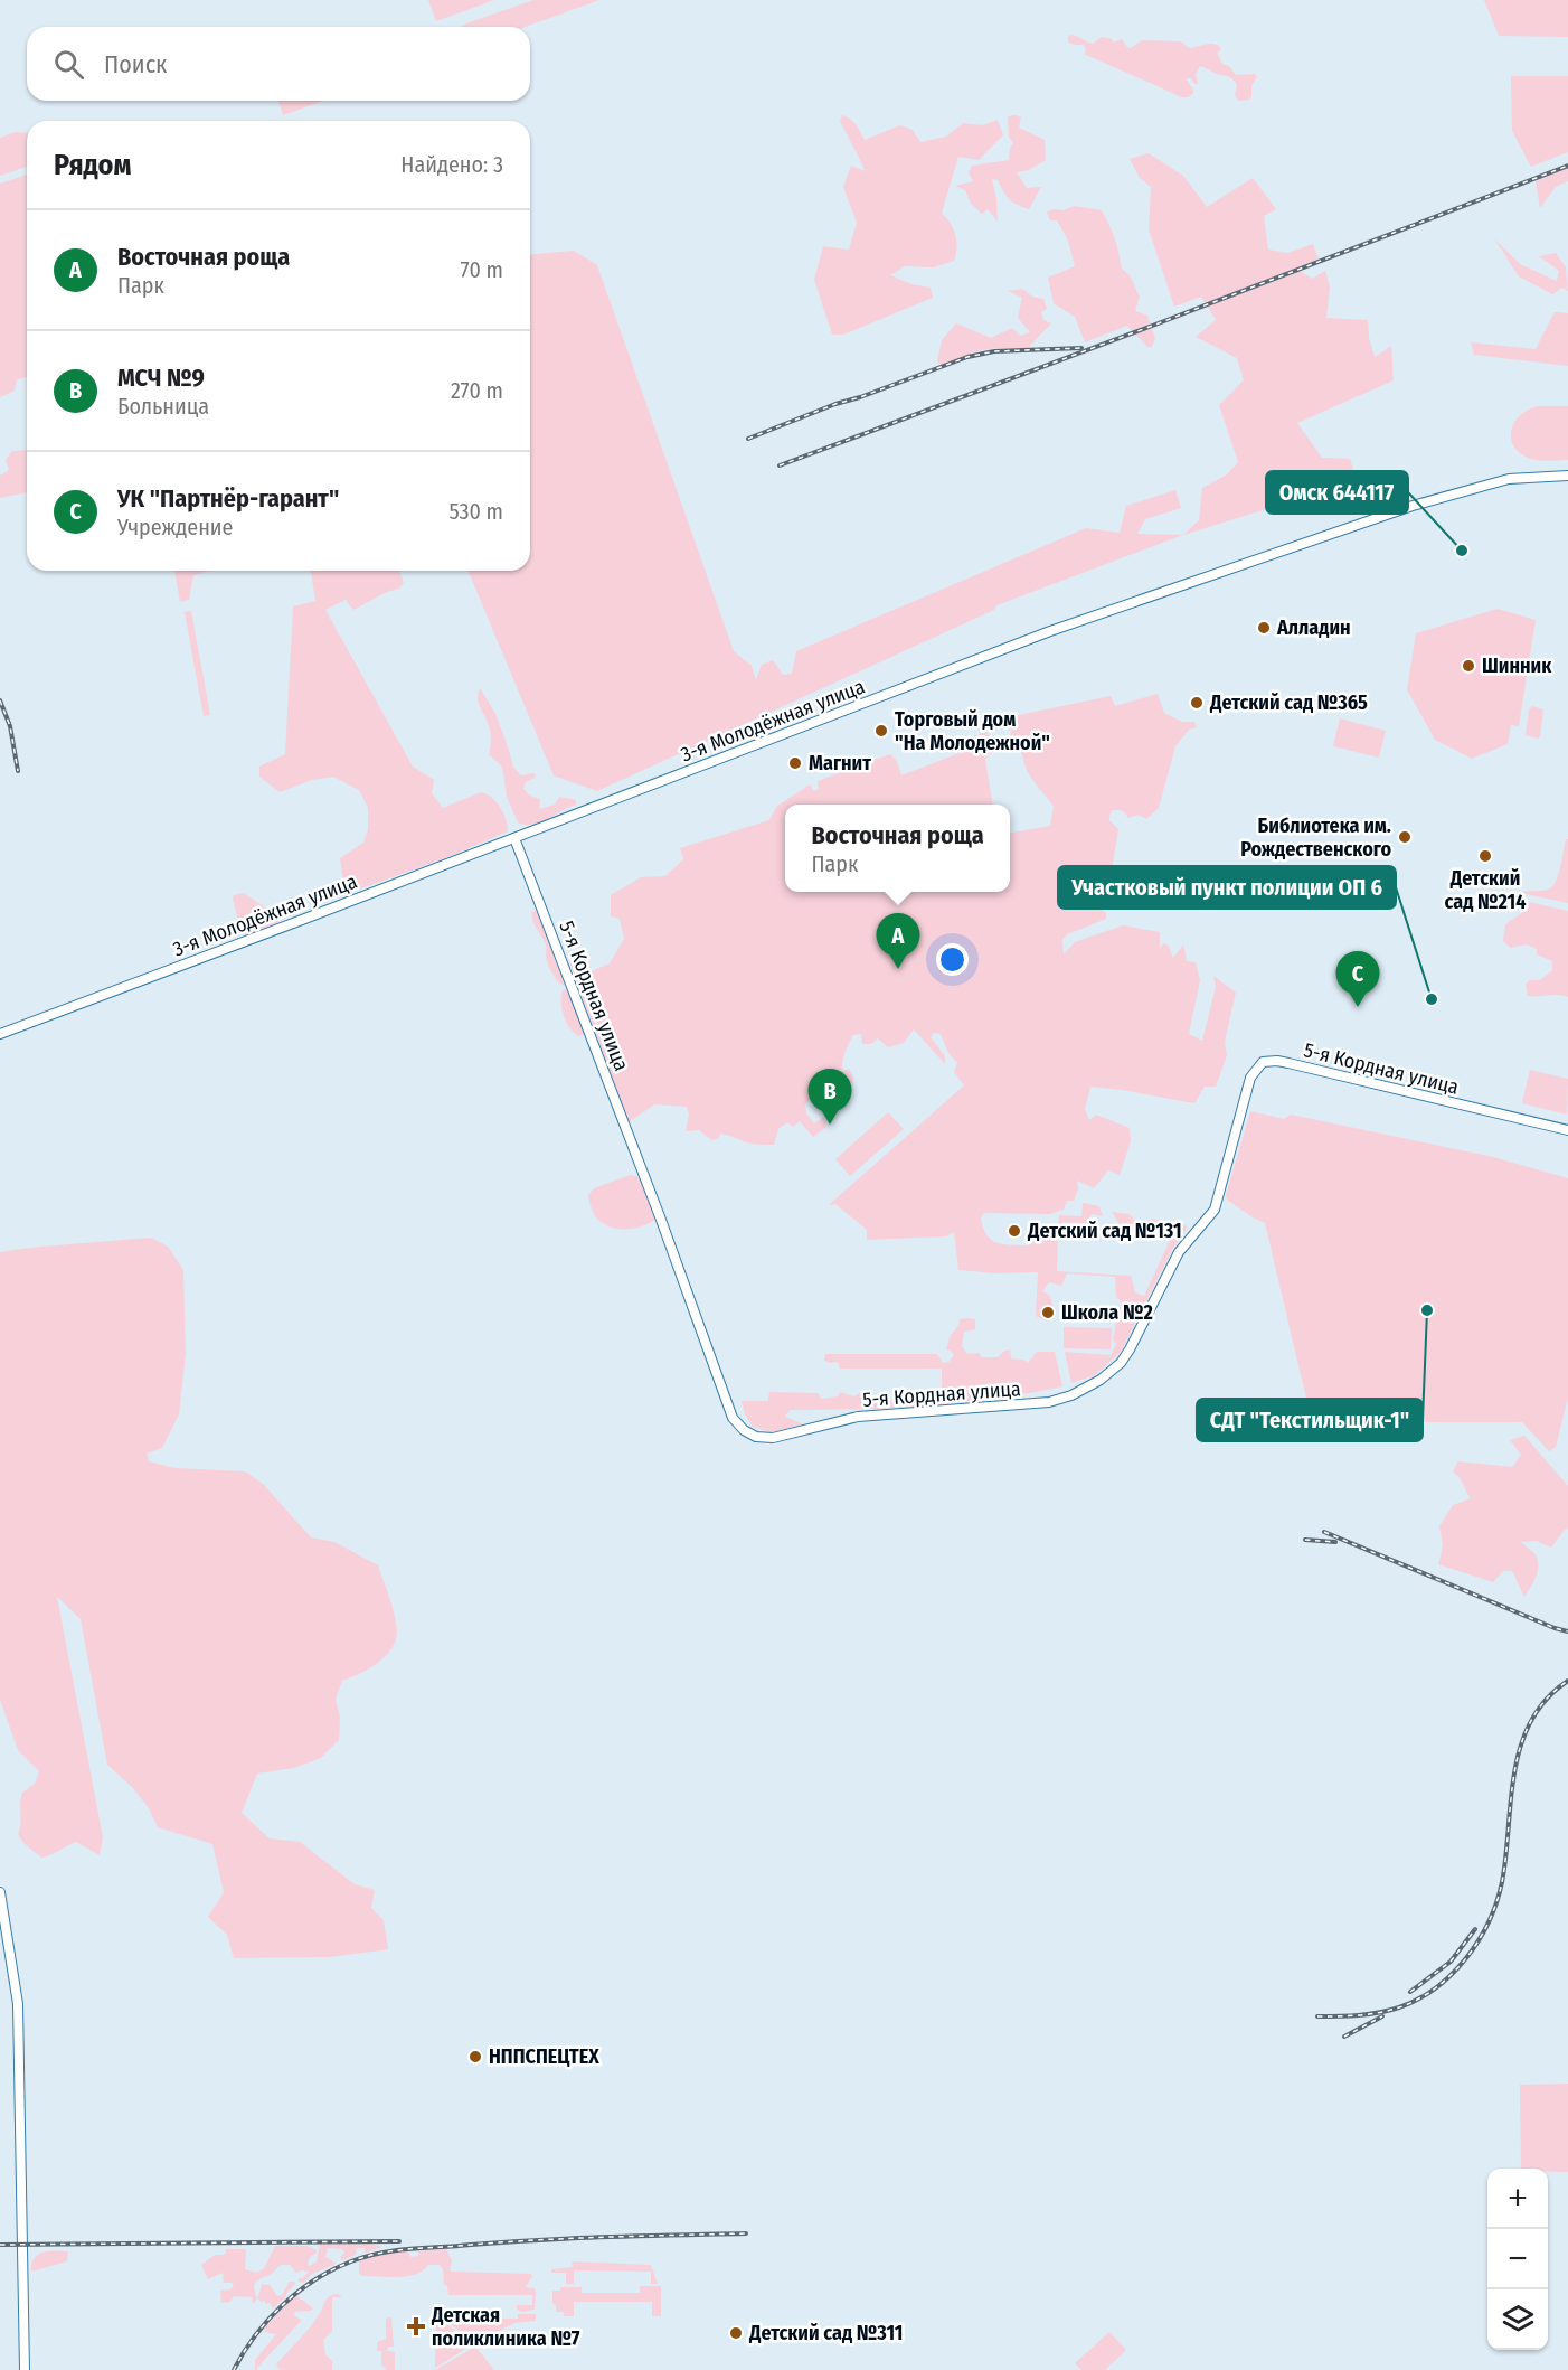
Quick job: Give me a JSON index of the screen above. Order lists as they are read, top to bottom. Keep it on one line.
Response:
{"streets":{"main road":["3-я Молодёжная улица","5-я Кордная улица"]},"crossings":[["3-я Молодёжная улица","5-я Кордная улица"]],"places":{"other":["Омск 644117","Алладин","Шинник","Детский сад №365","Торговый дом \"На Молодежной\"","Магнит","Библиотека им. Рождественского","Детский сад №214","Участковый пункт полиции ОП 6","Детский сад №131","СДТ \"Текстильщик-1\"","Школа №2","НППСПЕЦТЕХ","Детский сад №311"],"health":["Детская поликлиника №7"]},"page":{"search":"Поиск","heading":["Рядом","Найдено: 3"],"list":[{"mark":"A","name":"Восточная роща","note":"Парк","value":"70 m"},{"mark":"B","name":"МСЧ №9","note":"Больница","value":"270 m"},{"mark":"C","name":"УК \"Партнёр-гарант\"","note":"Учреждение","value":"530 m"}],"popup":["Восточная роща","Парк"],"pins":["A","C","B"],"map_buttons":["+","−"]}}
